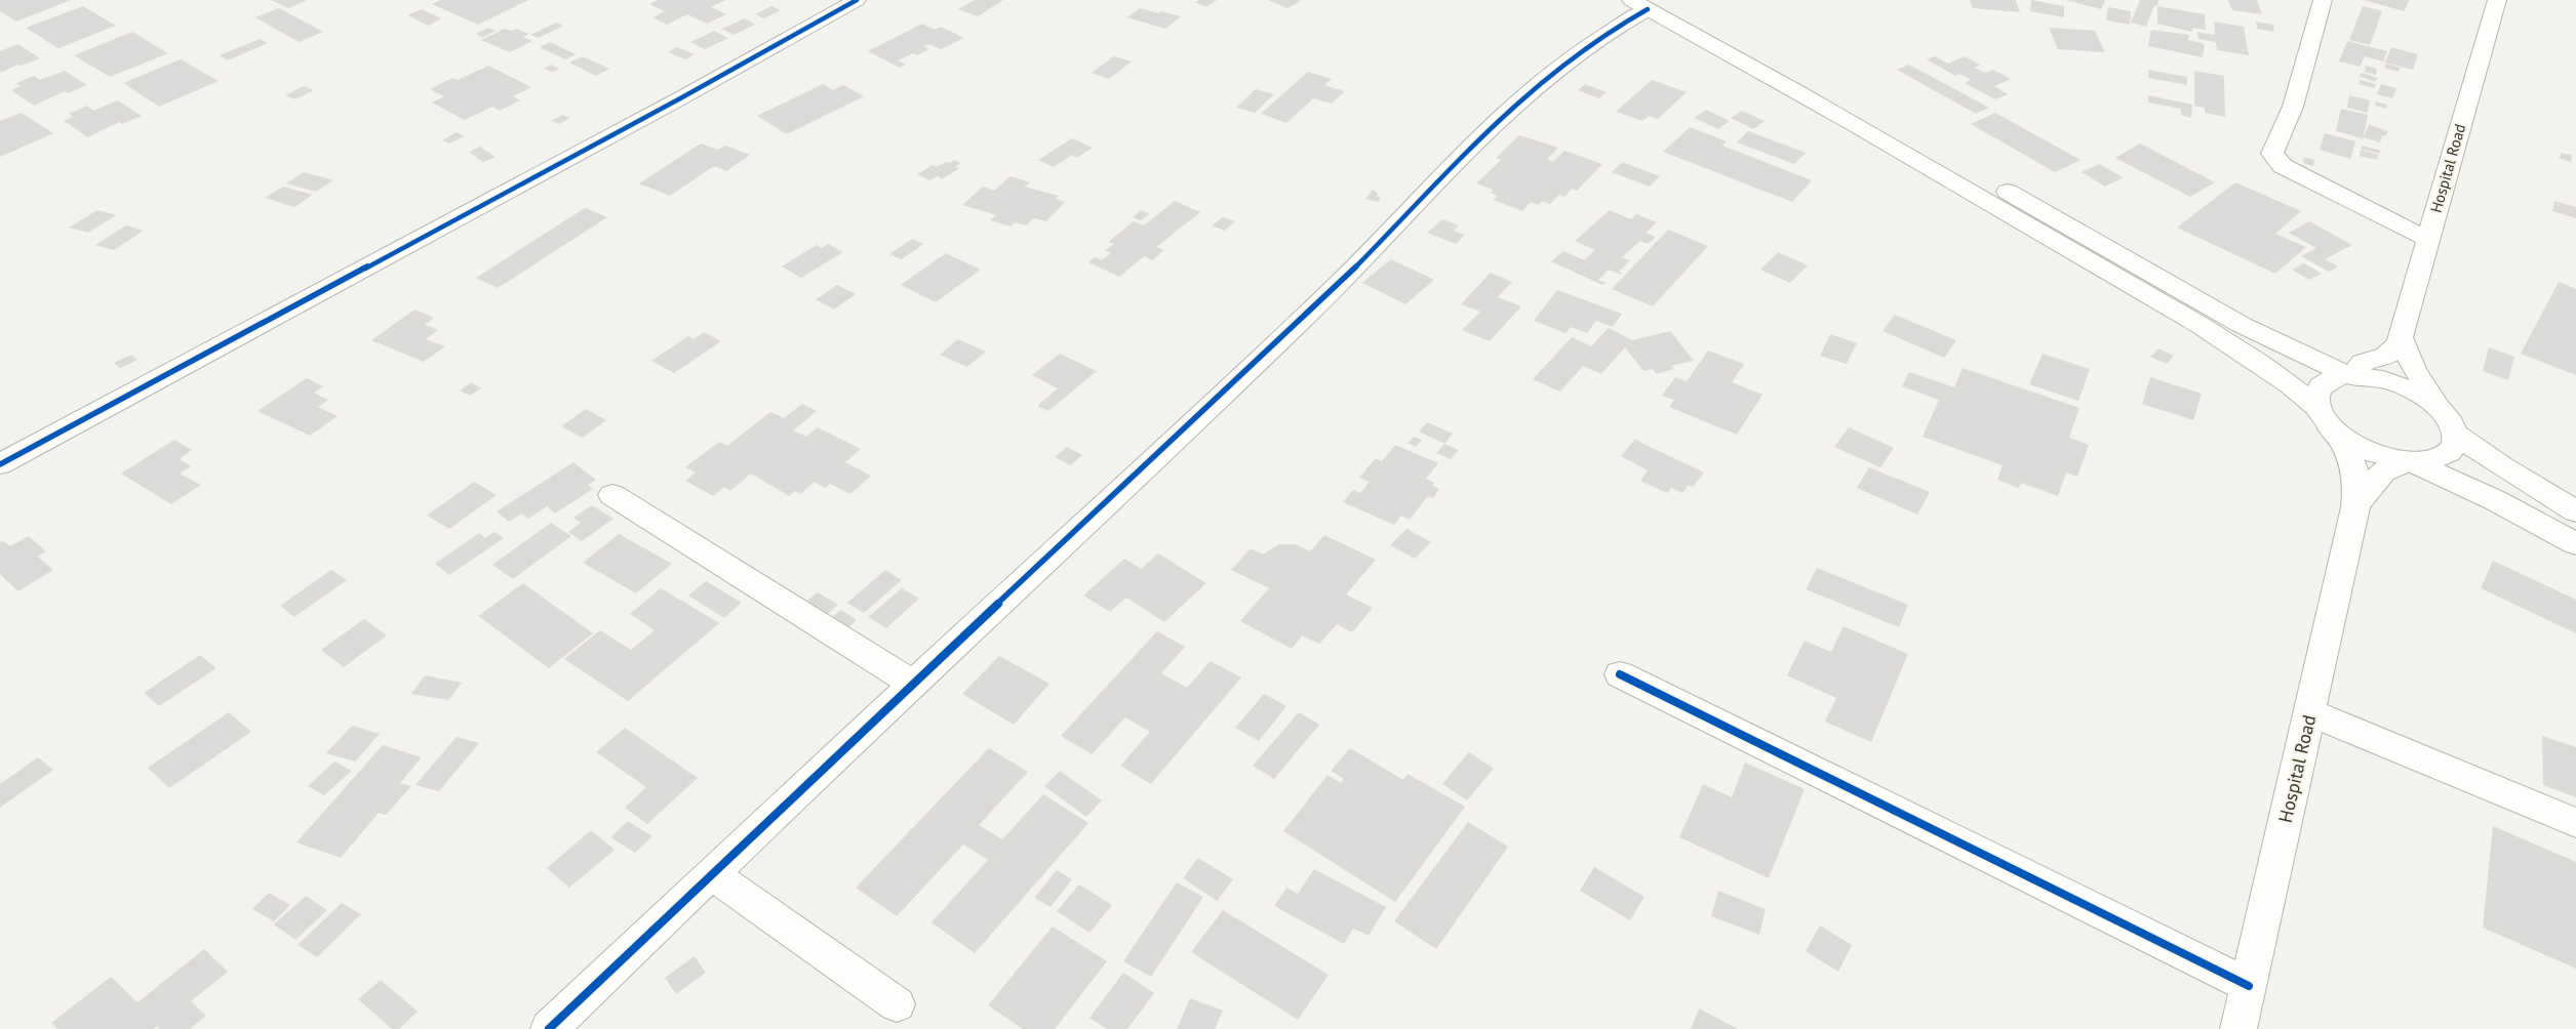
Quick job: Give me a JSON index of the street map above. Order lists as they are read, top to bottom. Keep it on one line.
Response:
{"streets":{"main road":["Hospital Road"]}}
